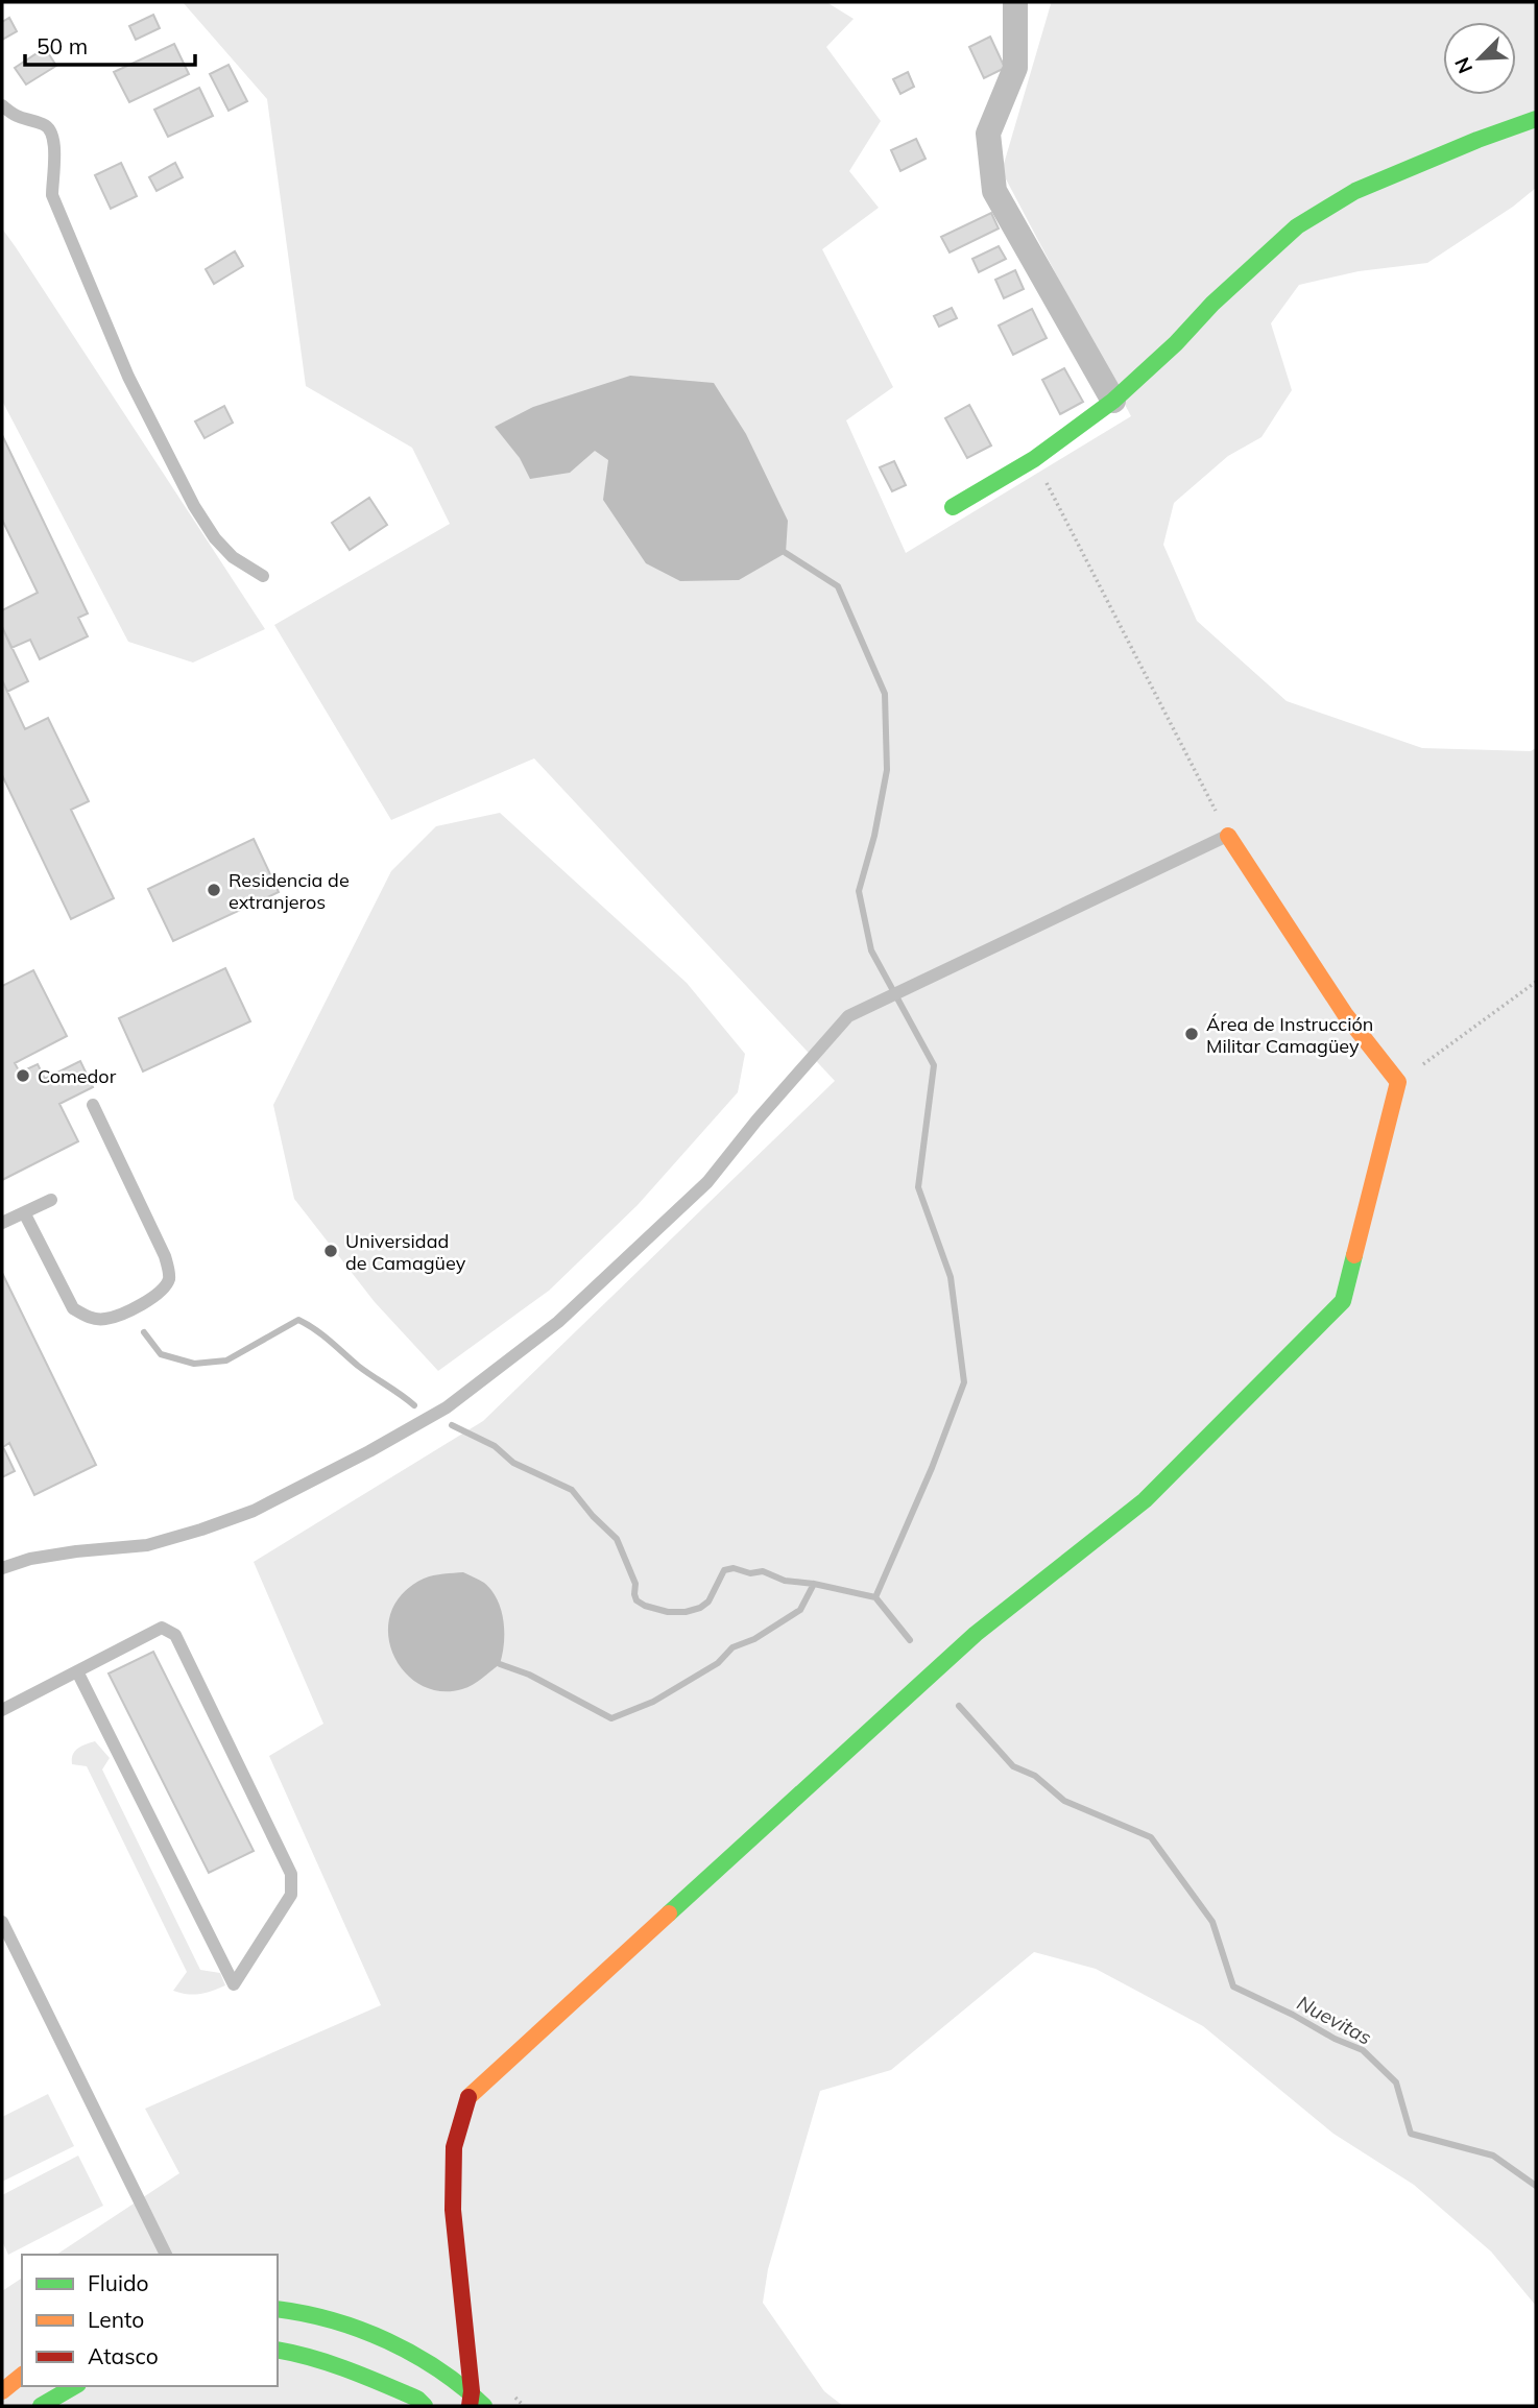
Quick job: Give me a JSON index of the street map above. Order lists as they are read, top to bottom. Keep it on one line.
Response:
{"water":["Nuevitas"],"places":["Residencia de extranjeros","Área de Instrucción Militar Camagüey","Comedor","Universidad de Camagüey"],"legend":["Fluido","Lento","Atasco"],"scale_bar":"50 m","north":"bottom left"}
